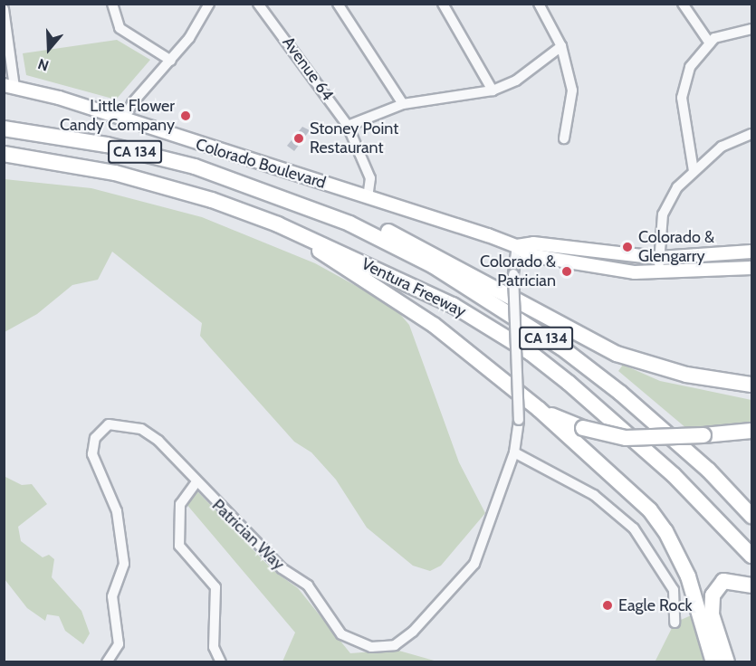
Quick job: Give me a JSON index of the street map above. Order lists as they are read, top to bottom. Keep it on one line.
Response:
{"streets":{"highway":["CA 134","Ventura Freeway"],"main road":["Colorado Boulevard"],"street":["Avenue 64","Patrician Way"]},"crossings":[["Avenue 64","Colorado Boulevard"],["Colorado Boulevard","Patrician Way"]],"places":["Little Flower Candy Company","Stoney Point Restaurant","Colorado & Glengarry","Colorado & Patrician","Eagle Rock"],"north":"bottom"}
